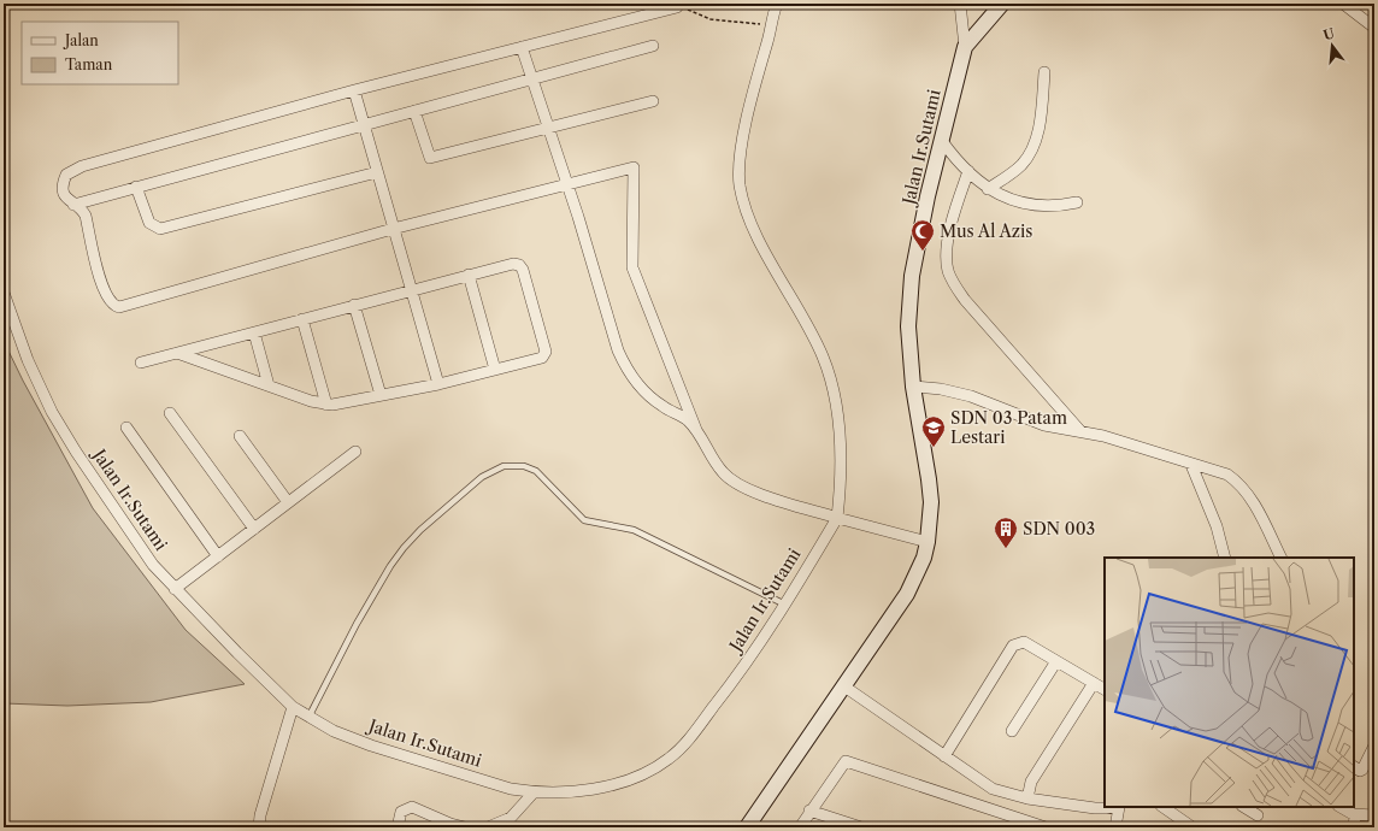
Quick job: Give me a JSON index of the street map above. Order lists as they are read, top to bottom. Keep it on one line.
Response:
{"streets":{"street":["Jalan Ir.Sutami"]},"places":{"mosque":["Mus Al Azis"],"school or university":["SDN 03 Patam Lestari"],"building":["SDN 003"]},"legend":["Jalan","Taman"],"north":"top"}
